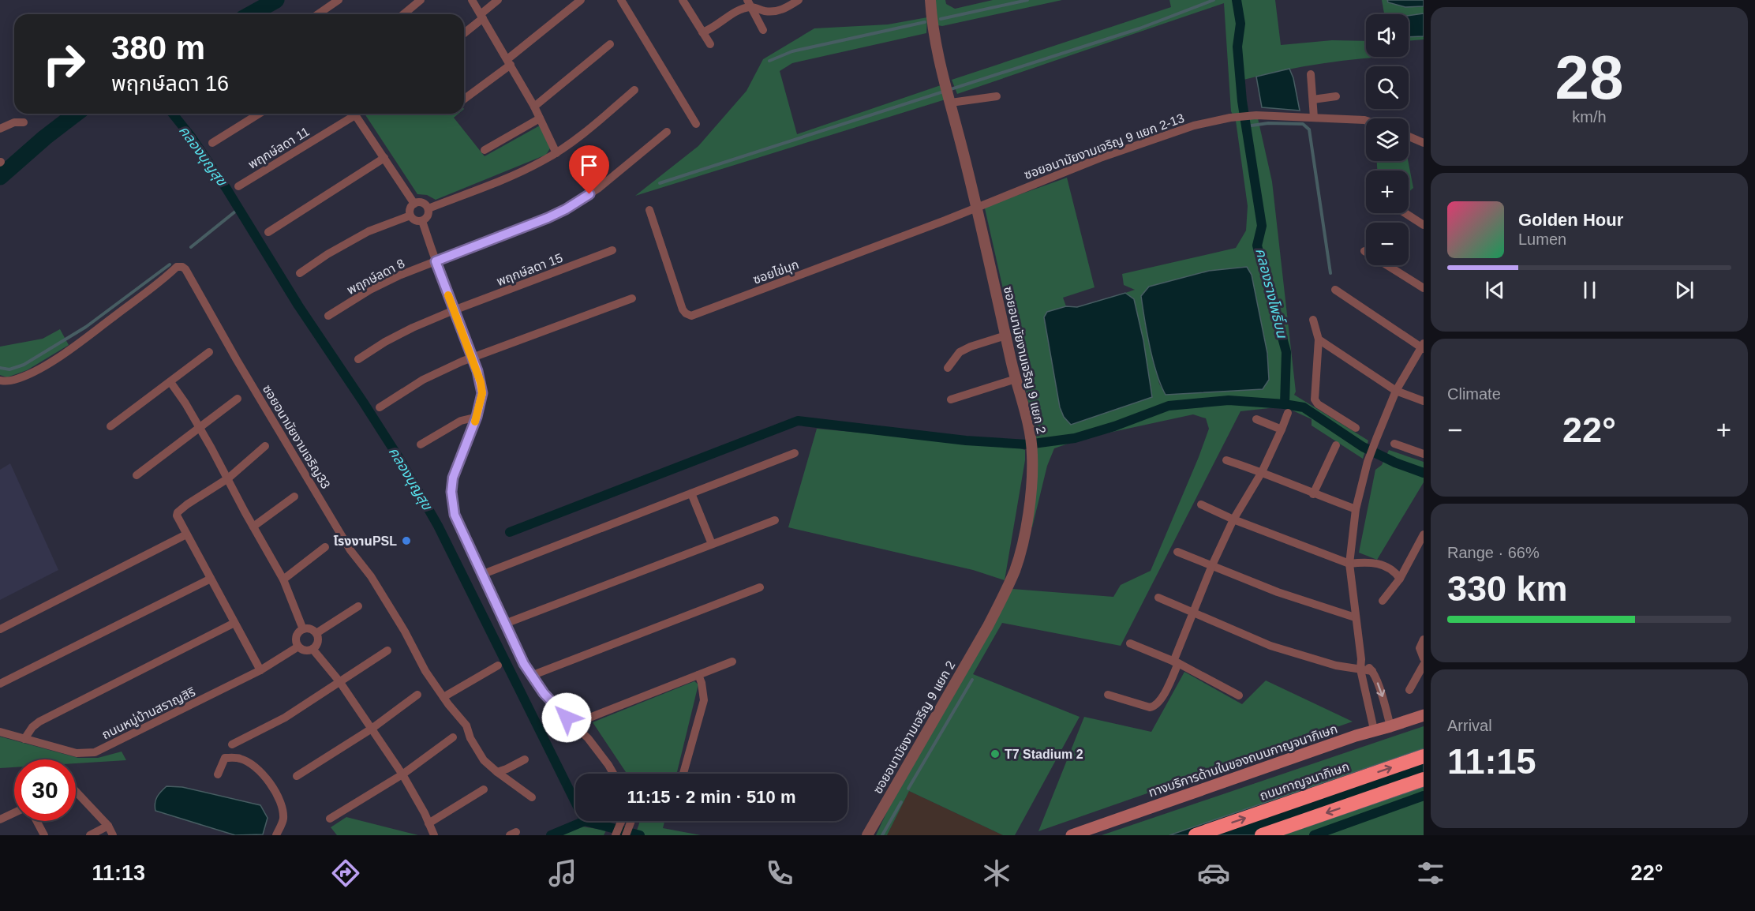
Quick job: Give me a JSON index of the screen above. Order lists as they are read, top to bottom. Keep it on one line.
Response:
{"streets":{"highway":["ถนนกาญจนาภิเษก"],"main road":["ทางบริการด้านในของถนนกาญจนาภิเษก"],"street":["ซอยอนามัยงามเจริญ 9 แยก 2-13","พฤกษ์ลดา 11","พฤกษ์ลดา 15","ซอยไข่มุก","พฤกษ์ลดา 8","ซอยอนามัยงามเจริญ 9 แยก 2","ซอยอนามัยงามเจริญ33","ถนนหมู่บ้านสราญสิริ"]},"crossings":[["ซอยอนามัยงามเจริญ 9 แยก 2-13","ซอยไข่มุก"],["ซอยอนามัยงามเจริญ 9 แยก 2-13","ซอยอนามัยงามเจริญ 9 แยก 2"],["ซอยไข่มุก","ซอยอนามัยงามเจริญ 9 แยก 2"]],"water":["คลองบุญสุข","คลองรางโพธิ์บน"],"places":["โรงงานPSL","T7 Stadium 2"],"page":{"tile":[["28","km/h"],"Climate",["Range · 66%","330 km"],["Arrival","11:15"]],"map_buttons":["+","−"],"turn":["380 m","พฤกษ์ลดา 16"],"song":["Golden Hour","Lumen"],"heat":["−","22°","+"],"limit":"30","trip":"11:15 · 2 min · 510 m","tabs":["11:13","22°"]}}
